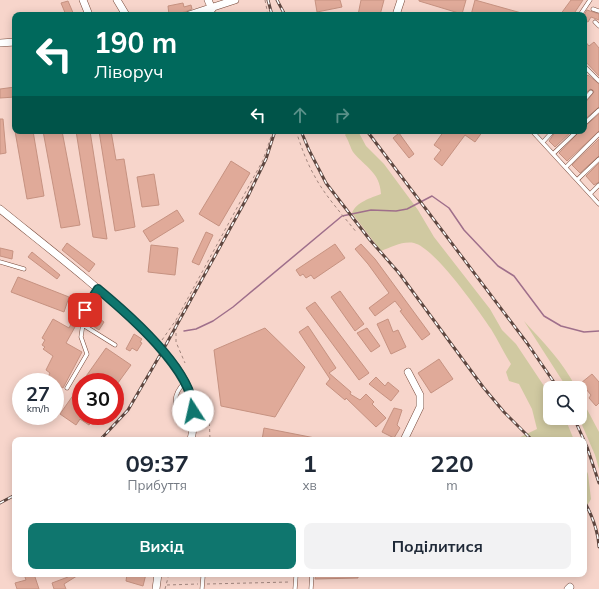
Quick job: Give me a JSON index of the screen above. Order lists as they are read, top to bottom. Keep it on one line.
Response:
{"page":{"turn":["190 m","Ліворуч"],"speed":"27 km/h","limit":"30","eta":["09:37","Прибуття","1","хв","220","m"],"buttons":["Вихід","Поділитися"]}}
